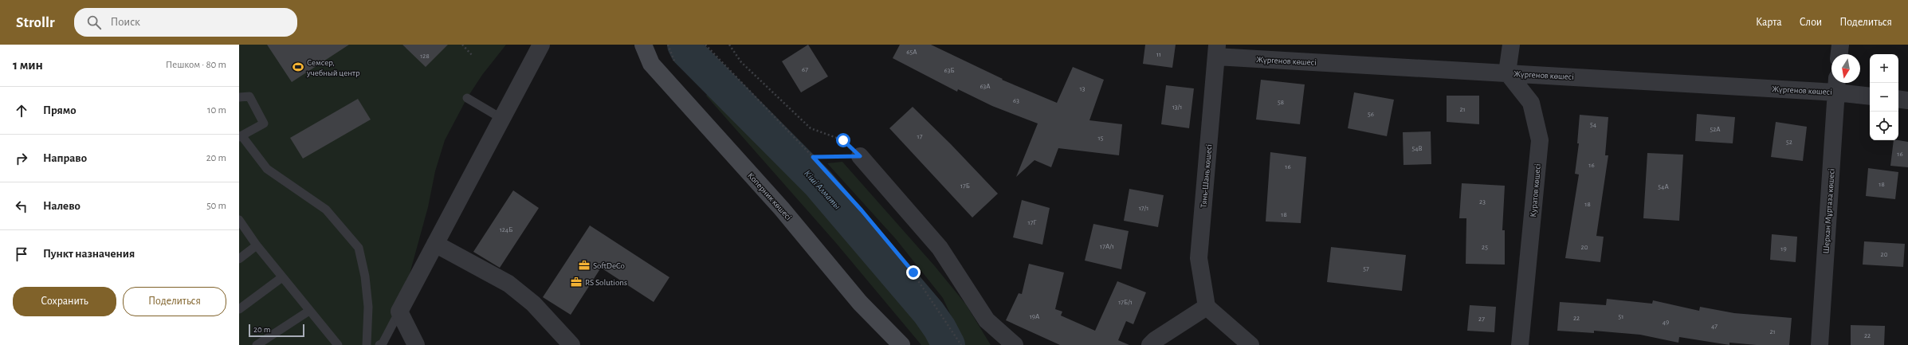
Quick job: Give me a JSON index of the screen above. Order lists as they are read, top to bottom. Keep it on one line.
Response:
{"streets":{"street":["Жүргенов көшесі","Тянь-Шань көшесі","Куратов көшесі","Коперник көшесі","Шерхан Мұртаза көшесі"]},"crossings":[["Жүргенов көшесі","Тянь-Шань көшесі"],["Жүргенов көшесі","Куратов көшесі"],["Жүргенов көшесі","Шерхан Мұртаза көшесі"]],"water":["Кіші Алматы"],"places":{"sports":["Семсер, учебный центр"],"office":["SoftDeCo","RS Solutions"]},"house_numbers":["65А","11","128","67","63Б","63А","13","63","58","13/1","21","56","54","52А","17","15","52","54В","16","16","16","18","17Б","54А","23","18","17/1","18","17Г","124Б","17А/1","25","20","19","20","57","17Б/1","19А","51","22","27","49","47","21","22"],"scale_bar":"20 m","north":"bottom","page":{"header":"Strollr","search":"Поиск","nav":["Карта","Слои","Поделиться"],"heading":["1 мин","Пешком · 80 m"],"map_buttons":["+","−"],"list":[["Прямо","10 m"],["Направо","20 m"],["Налево","50 m"],"Пункт назначения"],"buttons":["Сохранить","Поделиться"],"scale":"20 m"}}
